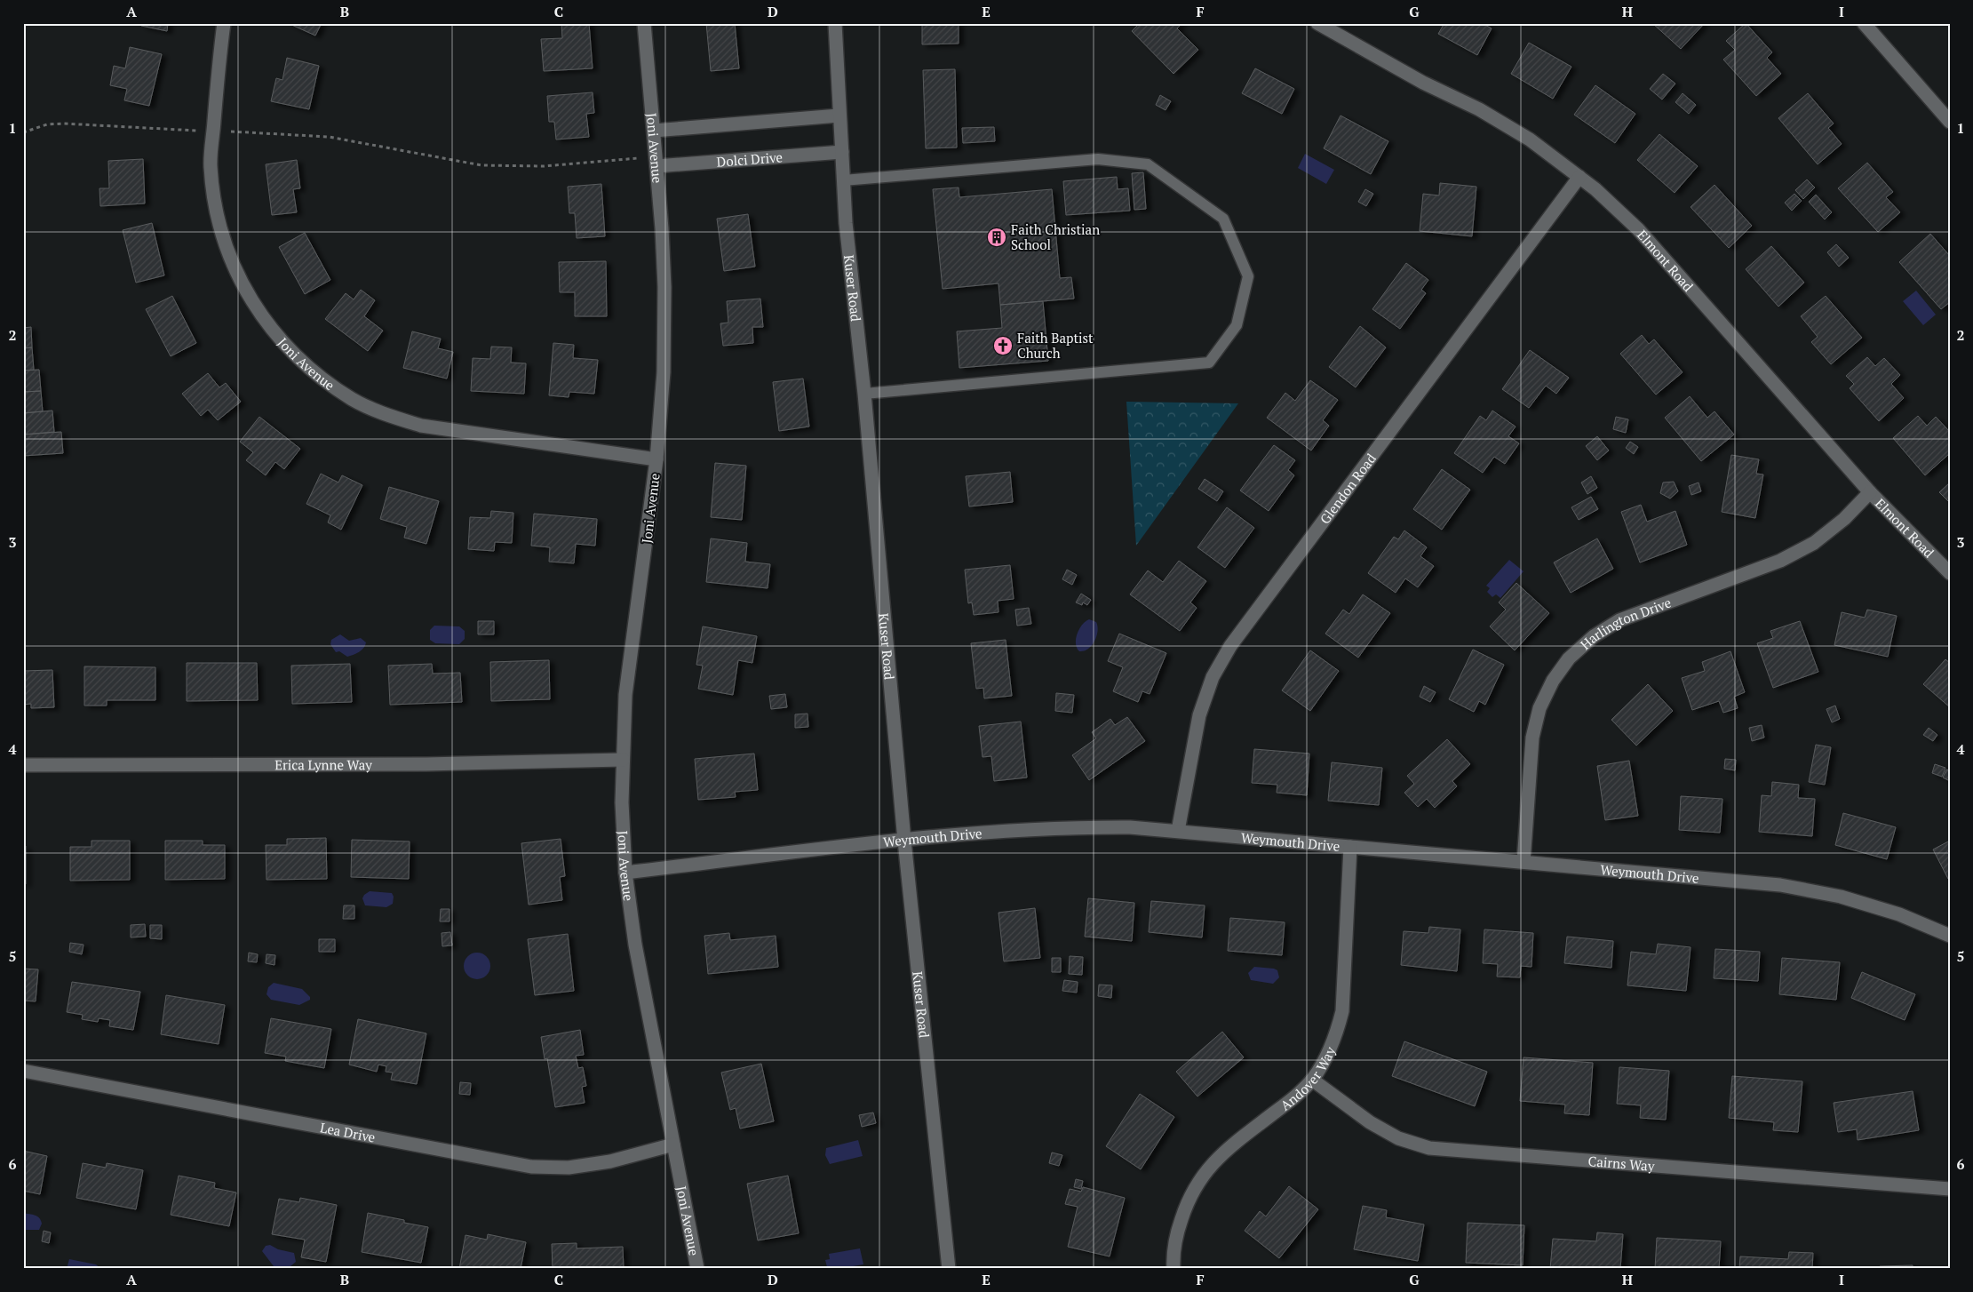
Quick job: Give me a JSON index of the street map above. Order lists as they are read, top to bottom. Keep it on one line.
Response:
{"streets":{"street":["Joni Avenue","Dolci Drive","Elmont Road","Kuser Road","Glendon Road","Harlington Drive","Erica Lynne Way","Weymouth Drive","Andover Way","Lea Drive","Cairns Way"]},"crossings":[["Joni Avenue","Dolci Drive"],["Joni Avenue","Erica Lynne Way"],["Joni Avenue","Weymouth Drive"],["Joni Avenue","Lea Drive"],["Dolci Drive","Kuser Road"],["Elmont Road","Glendon Road"],["Elmont Road","Harlington Drive"],["Kuser Road","Weymouth Drive"],["Glendon Road","Weymouth Drive"],["Harlington Drive","Weymouth Drive"],["Weymouth Drive","Andover Way"],["Andover Way","Cairns Way"]],"places":{"building":["Faith Christian School"],"church":["Faith Baptist Church"]},"grid":{"columns":["A","B","C","D","E","F","G","H","I"],"rows":["1","2","3","4","5","6"]}}
